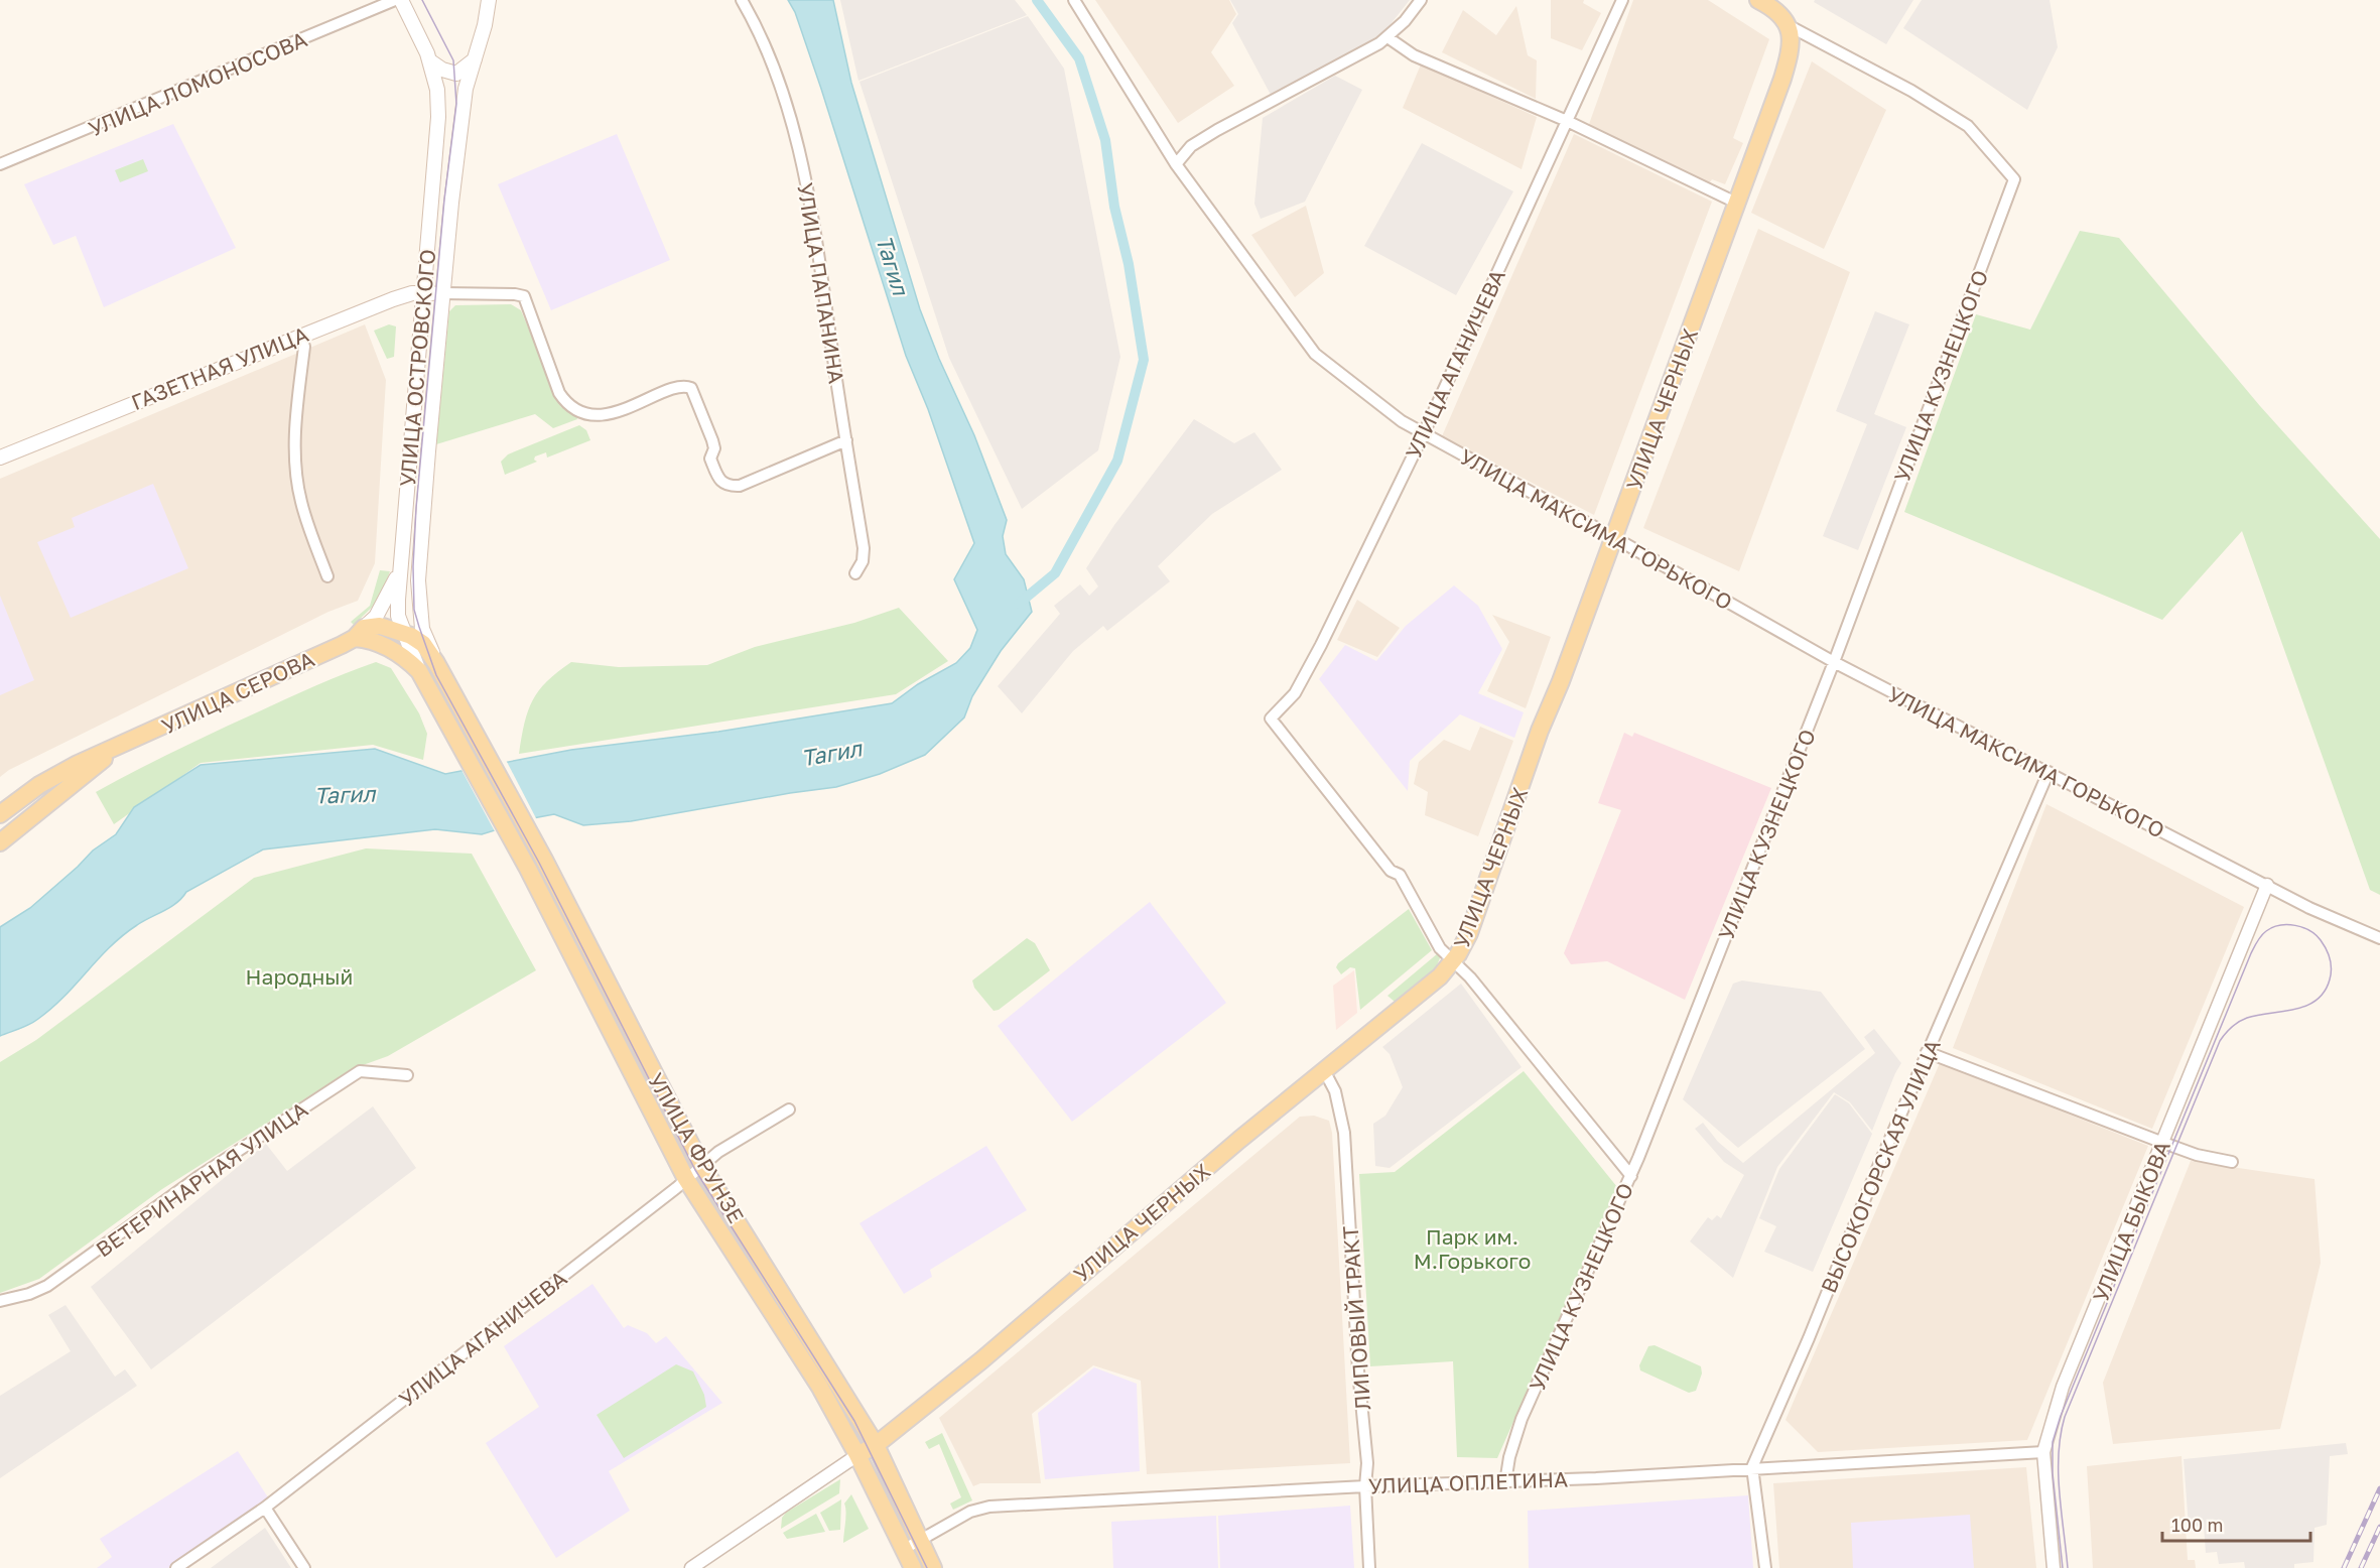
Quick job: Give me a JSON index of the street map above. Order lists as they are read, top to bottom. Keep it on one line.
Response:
{"streets":{"main road":["ГАЗЕТНАЯ УЛИЦА","УЛИЦА ОСТРОВСКОГО","УЛИЦА ЧЕРНЫХ","УЛИЦА СЕРОВА","УЛИЦА ФРУНЗЕ"],"street":["УЛИЦА ЛОМОНОСОВА","УЛИЦА ПАПАНИНА","УЛИЦА АГАНИЧЕВА","УЛИЦА КУЗНЕЦКОГО","УЛИЦА МАКСИМА ГОРЬКОГО","ВЫСОКОГОРСКАЯ УЛИЦА","ВЕТЕРИНАРНАЯ УЛИЦА","УЛИЦА БЫКОВА","ЛИПОВЫЙ ТРАКТ","УЛИЦА ОПЛЕТИНА"]},"crossings":[["УЛИЦА АГАНИЧЕВА","УЛИЦА ЧЕРНЫХ"],["УЛИЦА АГАНИЧЕВА","УЛИЦА МАКСИМА ГОРЬКОГО"],["УЛИЦА АГАНИЧЕВА","УЛИЦА ФРУНЗЕ"],["ГАЗЕТНАЯ УЛИЦА","УЛИЦА ОСТРОВСКОГО"],["УЛИЦА ОСТРОВСКОГО","УЛИЦА СЕРОВА"],["УЛИЦА ОСТРОВСКОГО","УЛИЦА ФРУНЗЕ"],["УЛИЦА КУЗНЕЦКОГО","УЛИЦА ЧЕРНЫХ"],["УЛИЦА КУЗНЕЦКОГО","УЛИЦА МАКСИМА ГОРЬКОГО"],["УЛИЦА КУЗНЕЦКОГО","УЛИЦА ОПЛЕТИНА"],["УЛИЦА ЧЕРНЫХ","УЛИЦА МАКСИМА ГОРЬКОГО"],["УЛИЦА ЧЕРНЫХ","УЛИЦА ФРУНЗЕ"],["УЛИЦА ЧЕРНЫХ","ЛИПОВЫЙ ТРАКТ"],["УЛИЦА МАКСИМА ГОРЬКОГО","ВЫСОКОГОРСКАЯ УЛИЦА"],["УЛИЦА МАКСИМА ГОРЬКОГО","УЛИЦА БЫКОВА"],["УЛИЦА ФРУНЗЕ","УЛИЦА ОПЛЕТИНА"],["ВЫСОКОГОРСКАЯ УЛИЦА","УЛИЦА ОПЛЕТИНА"],["УЛИЦА БЫКОВА","УЛИЦА ОПЛЕТИНА"],["ЛИПОВЫЙ ТРАКТ","УЛИЦА ОПЛЕТИНА"]],"water":["Тагил"],"parks":["Народный","Парк им. М.Горького"],"scale_bar":"100 m"}
